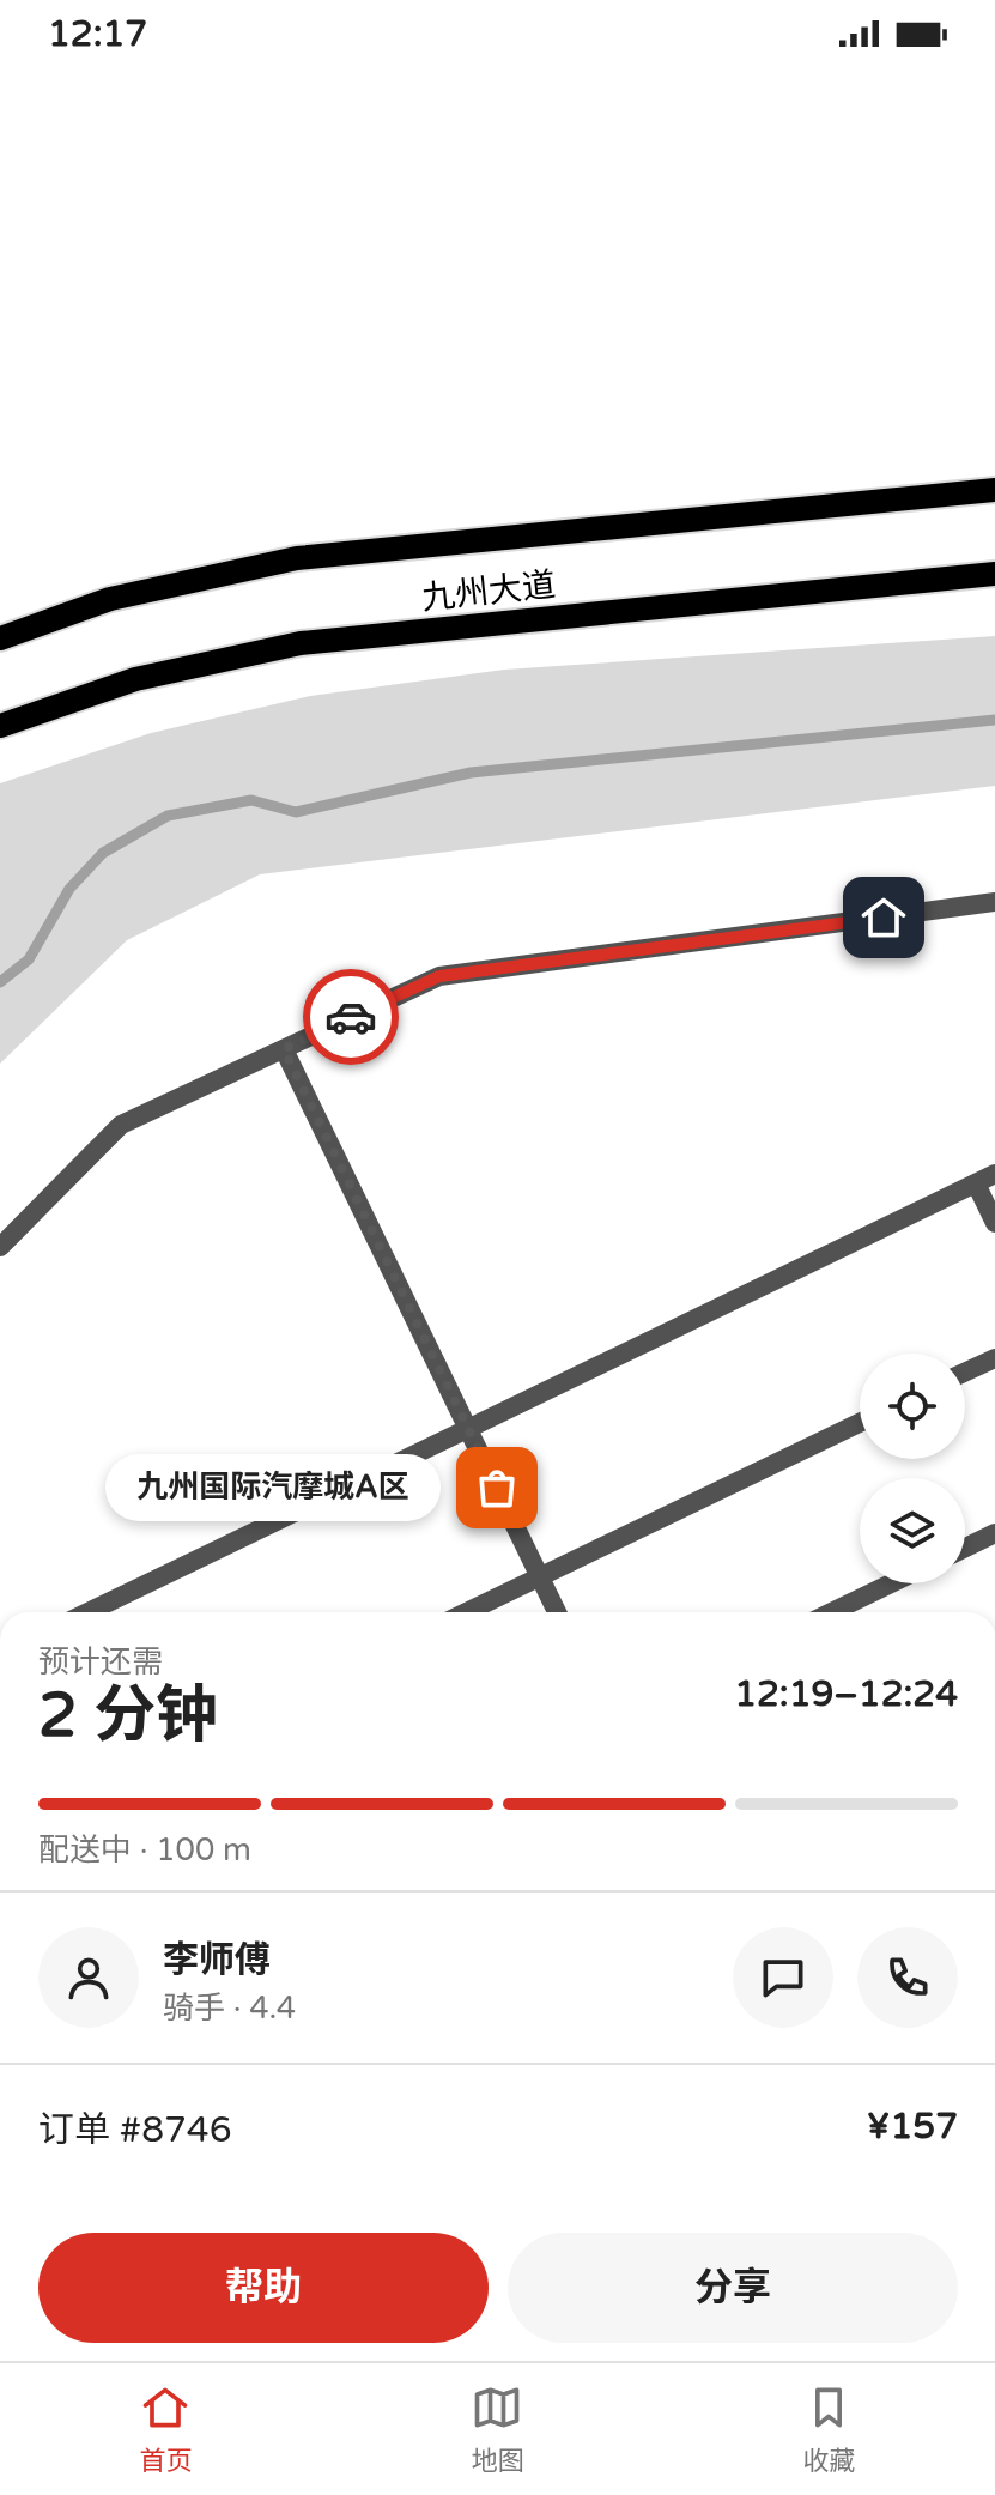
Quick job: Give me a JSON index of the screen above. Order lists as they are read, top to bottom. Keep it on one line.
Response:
{"streets":{"main road":["九州大道"]},"places":["九州国际汽摩城A区"],"page":{"status":"12:17","bubble":"九州国际汽摩城A区","heading":["2 分钟","预计还需","12:19–12:24"],"panel":["李师傅","骑手 · 4.4","订单 #8746","¥157"],"bar":"配送中 · 100 m","buttons":["帮助","分享"],"tabs":["首页","地图","收藏"]}}
